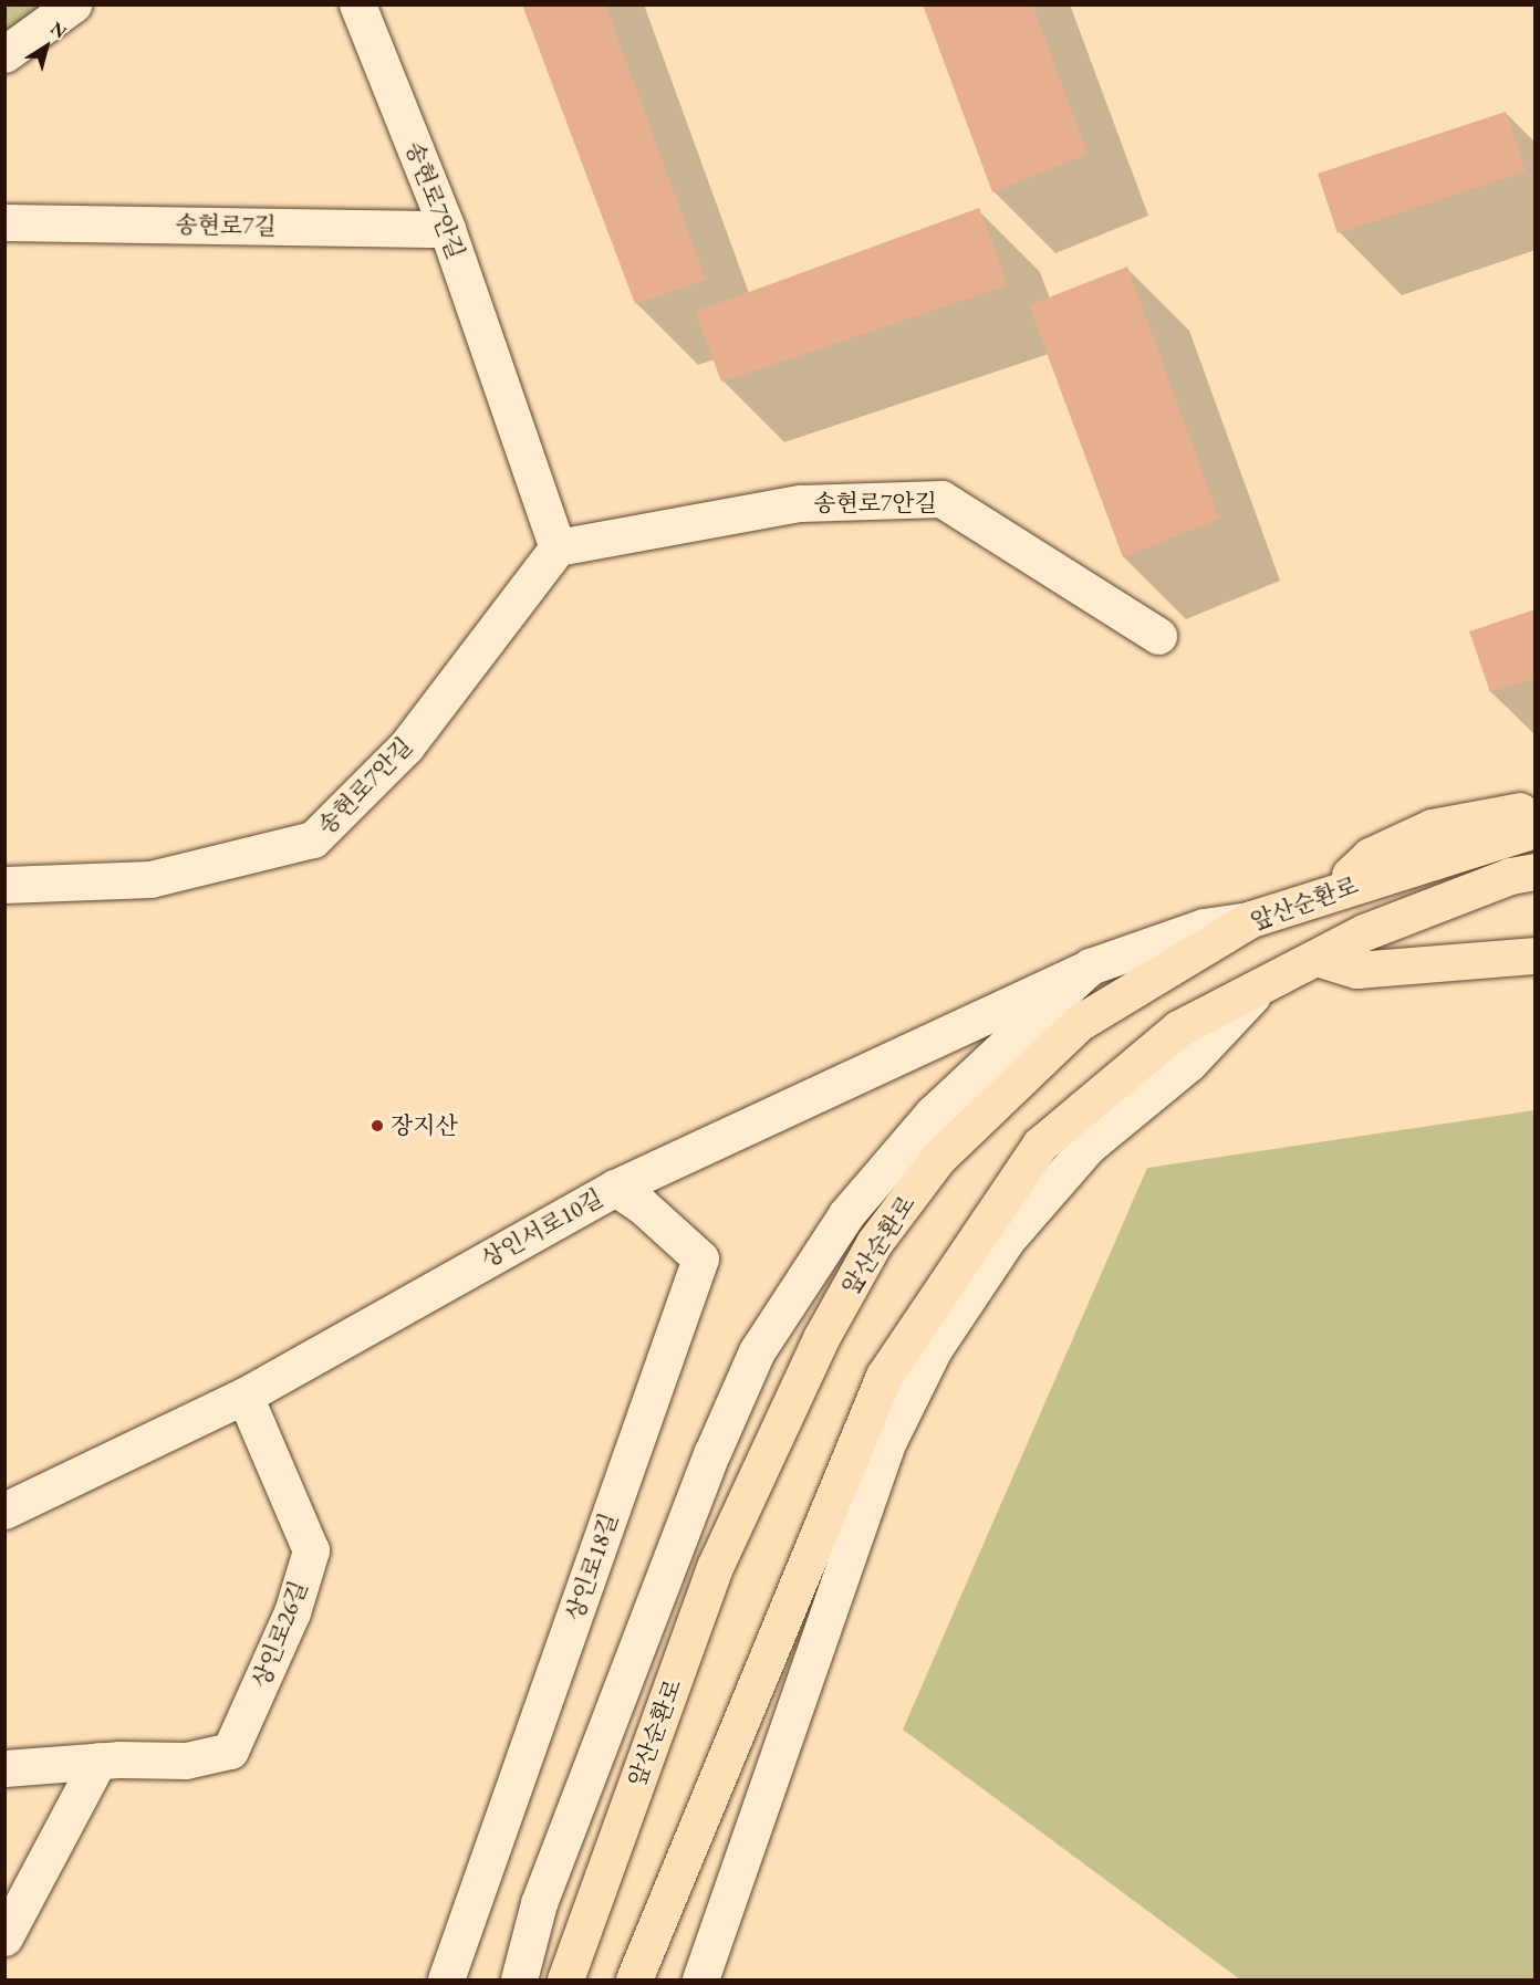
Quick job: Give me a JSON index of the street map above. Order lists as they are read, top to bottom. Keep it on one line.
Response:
{"streets":{"highway":["앞산순환로"],"street":["송현로7안길","송현로7길","상인서로10길","상인로18길","상인로26길"]},"crossings":[["송현로7안길","송현로7길"],["앞산순환로","상인서로10길"],["상인서로10길","상인로18길"],["상인서로10길","상인로26길"]],"places":["장지산"],"north":"top right"}
